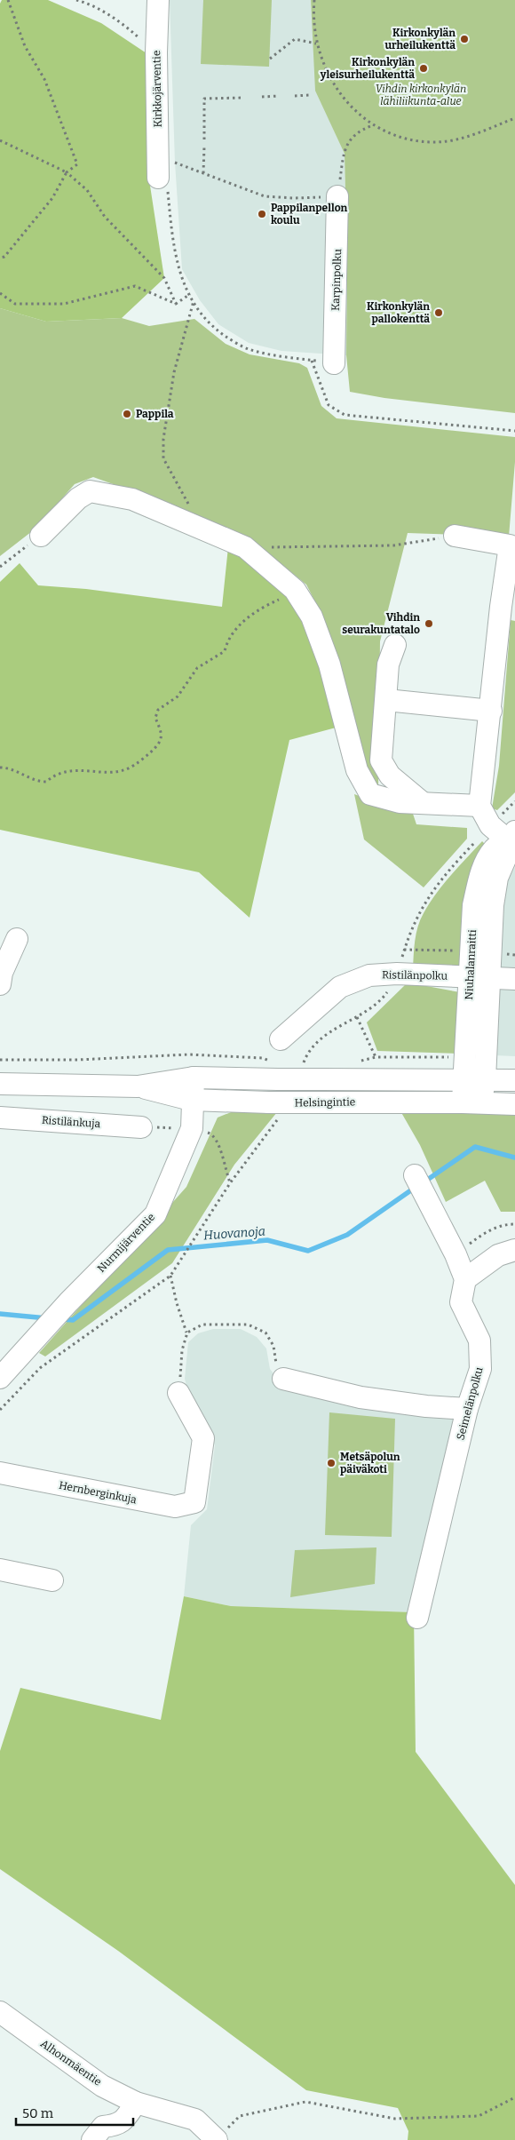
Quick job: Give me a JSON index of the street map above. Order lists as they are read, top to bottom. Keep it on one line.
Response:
{"streets":{"street":["Kirkkojärventie","Karpinpolku","Niuhalanraitti","Ristilänpolku","Helsingintie","Ristilänkuja","Nurmijärventie","Seimelänpolku","Hernberginkuja","Alhonmäentie"]},"crossings":[["Niuhalanraitti","Ristilänpolku"],["Niuhalanraitti","Helsingintie"],["Helsingintie","Nurmijärventie"]],"water":["Huovanoja"],"parks":["Vihdin kirkonkylän lähiliikunta-alue"],"places":["Kirkonkylän urheilukenttä","Kirkonkylän yleisurheilukenttä","Pappilanpellon koulu","Kirkonkylän pallokenttä","Pappila","Vihdin seurakuntatalo","Metsäpolun päiväkoti"],"scale_bar":"50 m"}
